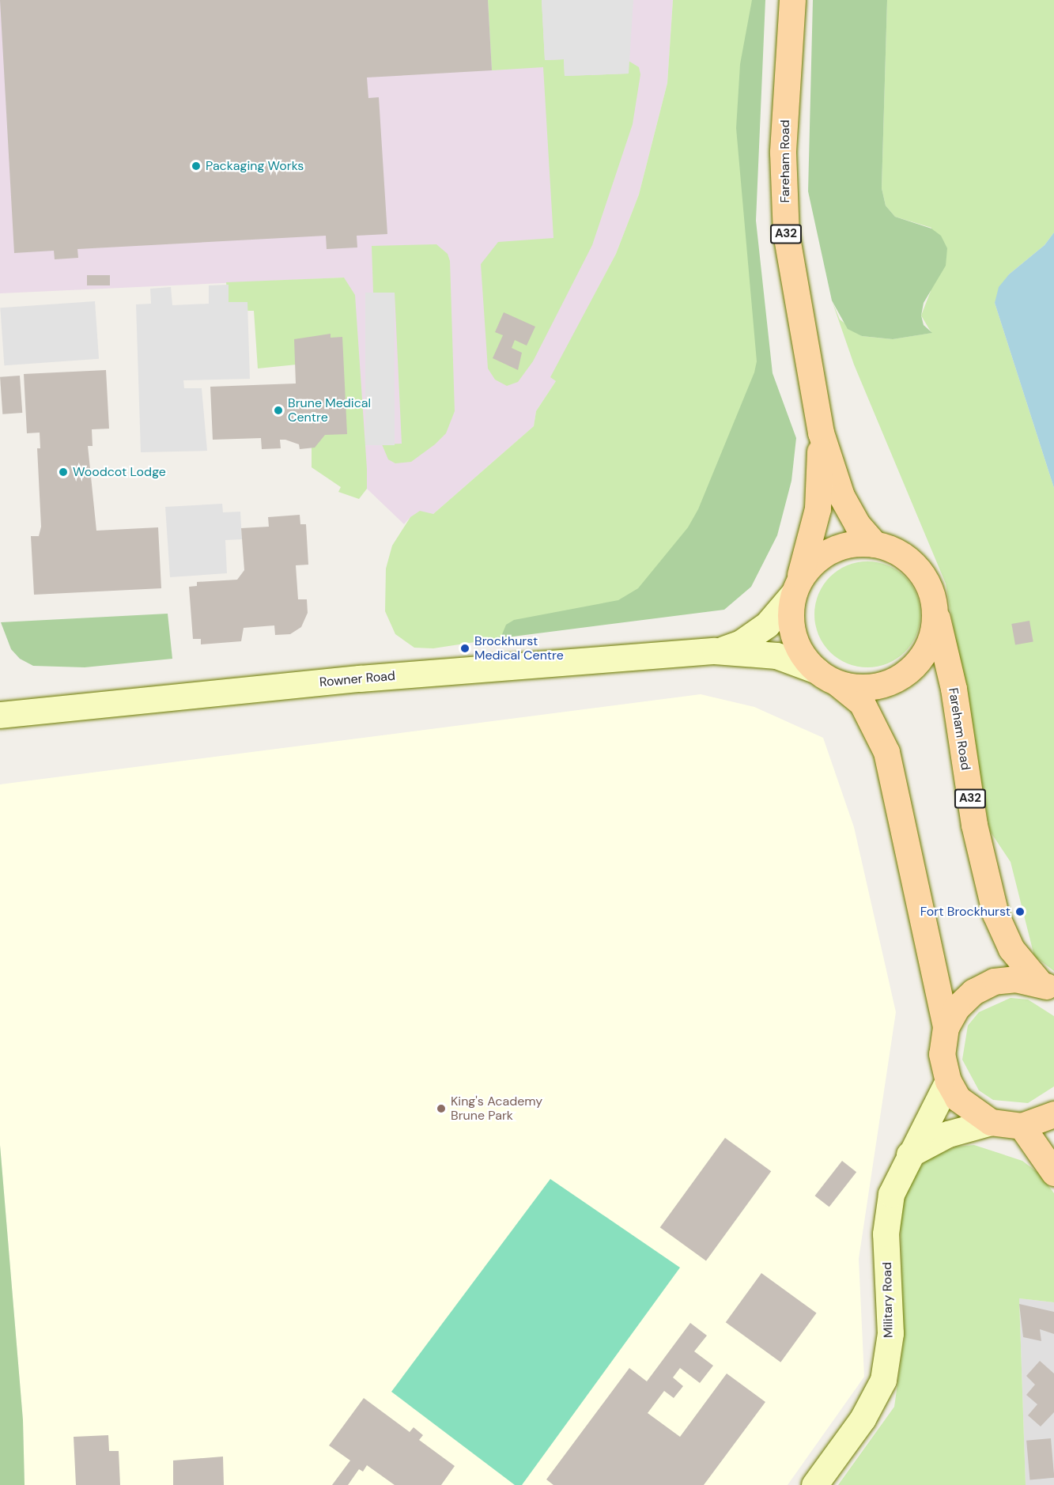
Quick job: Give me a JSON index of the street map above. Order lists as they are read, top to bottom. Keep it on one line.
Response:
{"streets":{"main road":["Fareham Road","A32","Rowner Road","Military Road"]},"crossings":[["Fareham Road","Rowner Road"]],"places":["Packaging Works","Brune Medical Centre","Woodcot Lodge","Brockhurst Medical Centre","Fort Brockhurst","King's Academy Brune Park"]}
